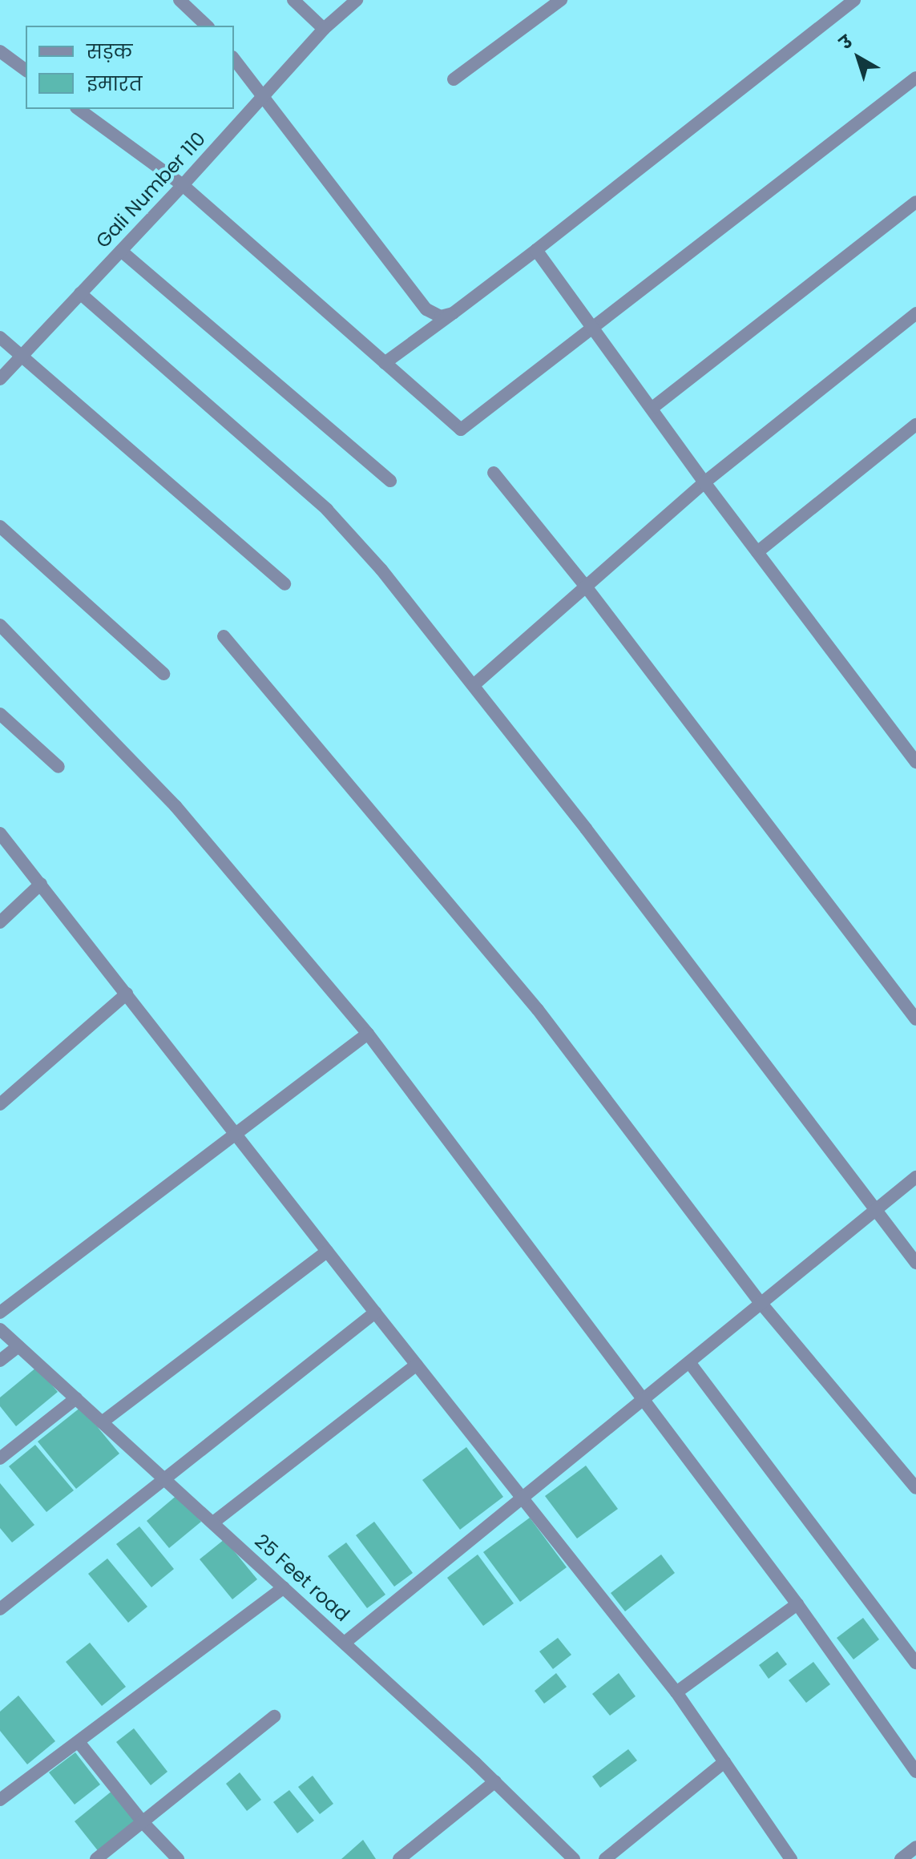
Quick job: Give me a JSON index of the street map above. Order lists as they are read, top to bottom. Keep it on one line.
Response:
{"streets":{"street":["Gali Number 110","25 Feet road"]},"legend":["सड़क","इमारत"],"north":"top left"}
